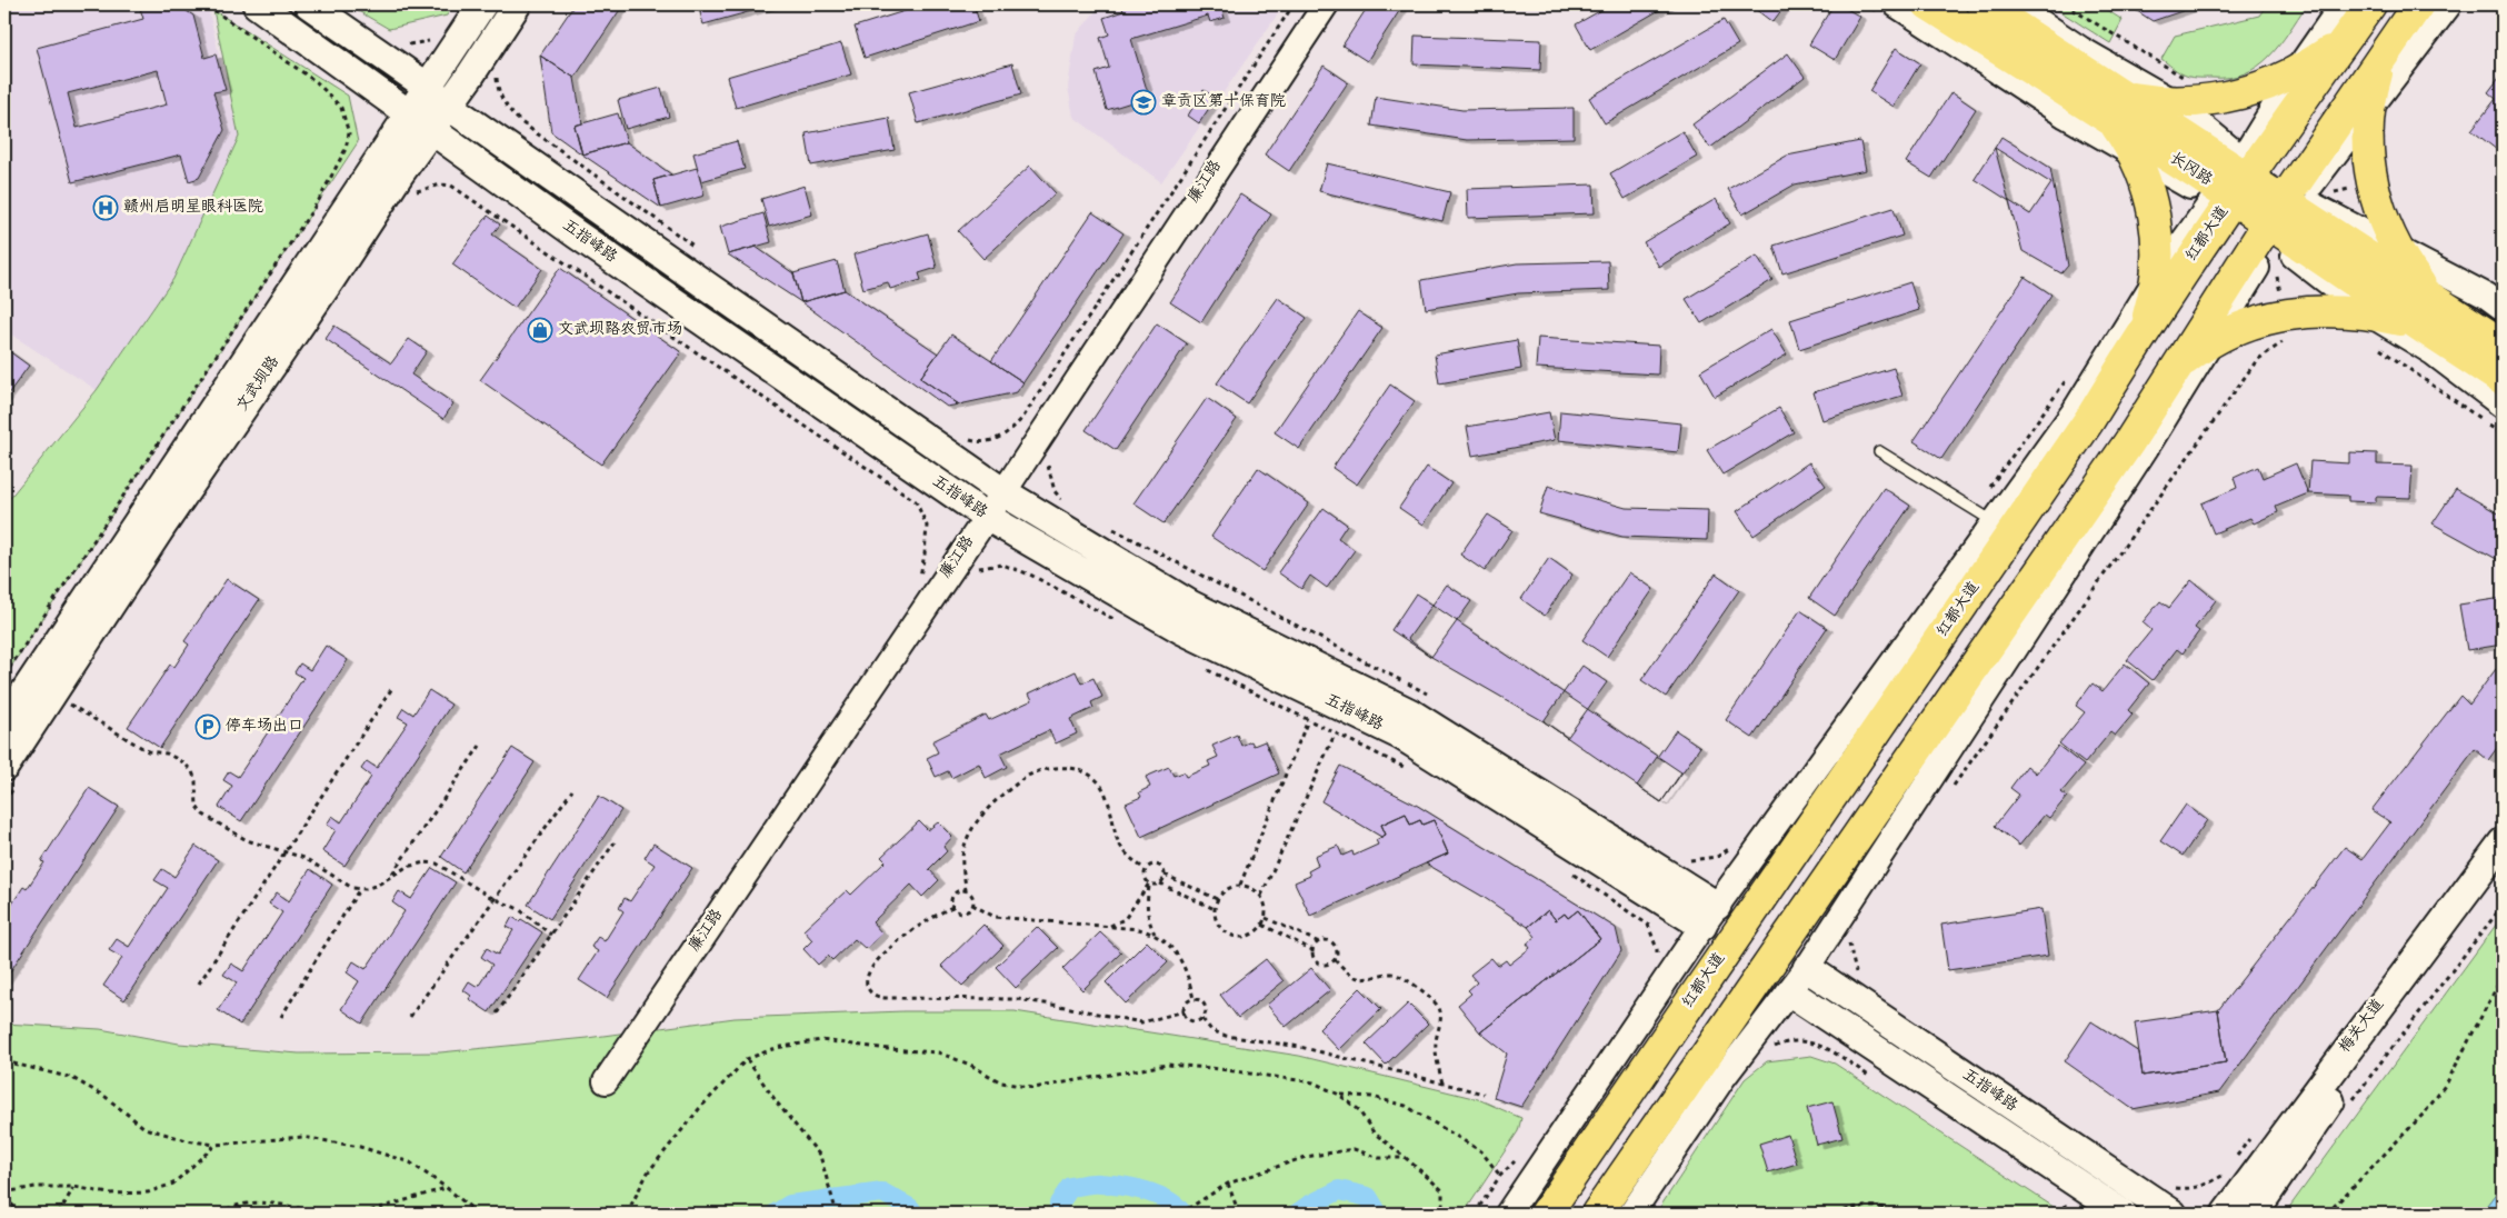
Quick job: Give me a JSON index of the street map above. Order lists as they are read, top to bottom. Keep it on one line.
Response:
{"streets":{"main road":["长冈路","红都大道","五指峰路","文武坝路","梅关大道"],"street":["廉江路"]},"crossings":[["长冈路","红都大道"],["廉江路","五指峰路"],["五指峰路","文武坝路"]],"places":{"school or university":["章贡区第十保育院"],"hospital":["赣州启明星眼科医院"],"shop":["文武坝路农贸市场"],"parking":["停车场出口"]}}
